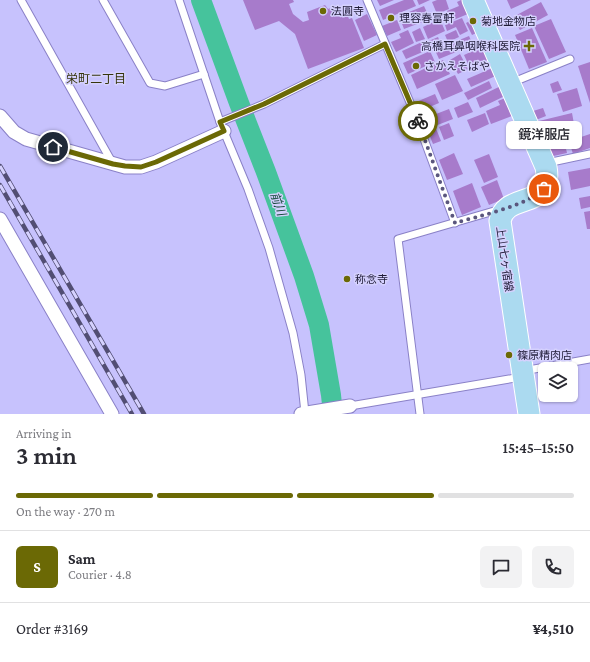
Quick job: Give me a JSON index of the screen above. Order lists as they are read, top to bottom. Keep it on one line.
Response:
{"streets":{"main road":["上山七ヶ宿線"]},"districts":["栄町二丁目"],"water":["前川"],"places":{"other":["法圓寺","理容春富軒","菊地金物店","さかえそばや","鏡洋服店","称念寺","篠原精肉店"],"health":["高橋耳鼻咽喉科医院"]},"page":{"bubble":"鏡洋服店","heading":["3 min","Arriving in","15:45–15:50"],"panel":["Sam","Courier · 4.8","Order #3169","¥4,510"],"bar":"On the way · 270 m","round":"S"}}
